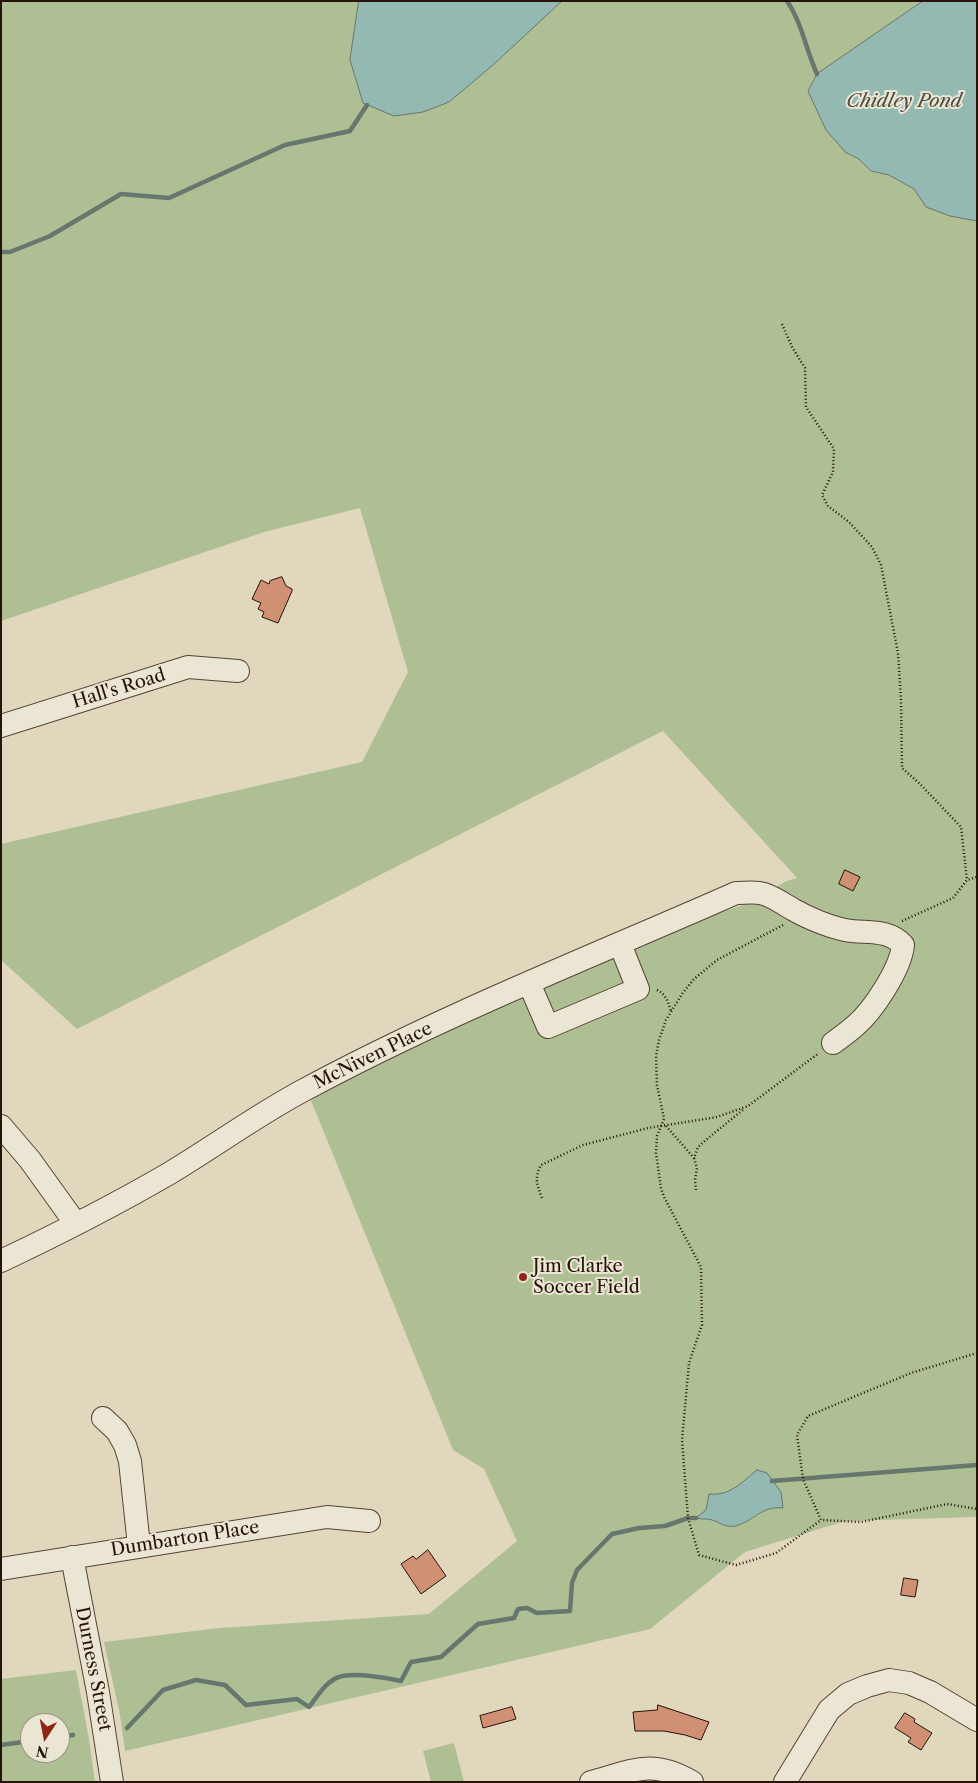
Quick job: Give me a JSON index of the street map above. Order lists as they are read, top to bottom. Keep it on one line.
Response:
{"streets":{"street":["Hall's Road","McNiven Place","Dumbarton Place","Durness Street"]},"crossings":[["Dumbarton Place","Durness Street"]],"water":["Chidley Pond"],"places":["Jim Clarke Soccer Field"],"north":"bottom"}
